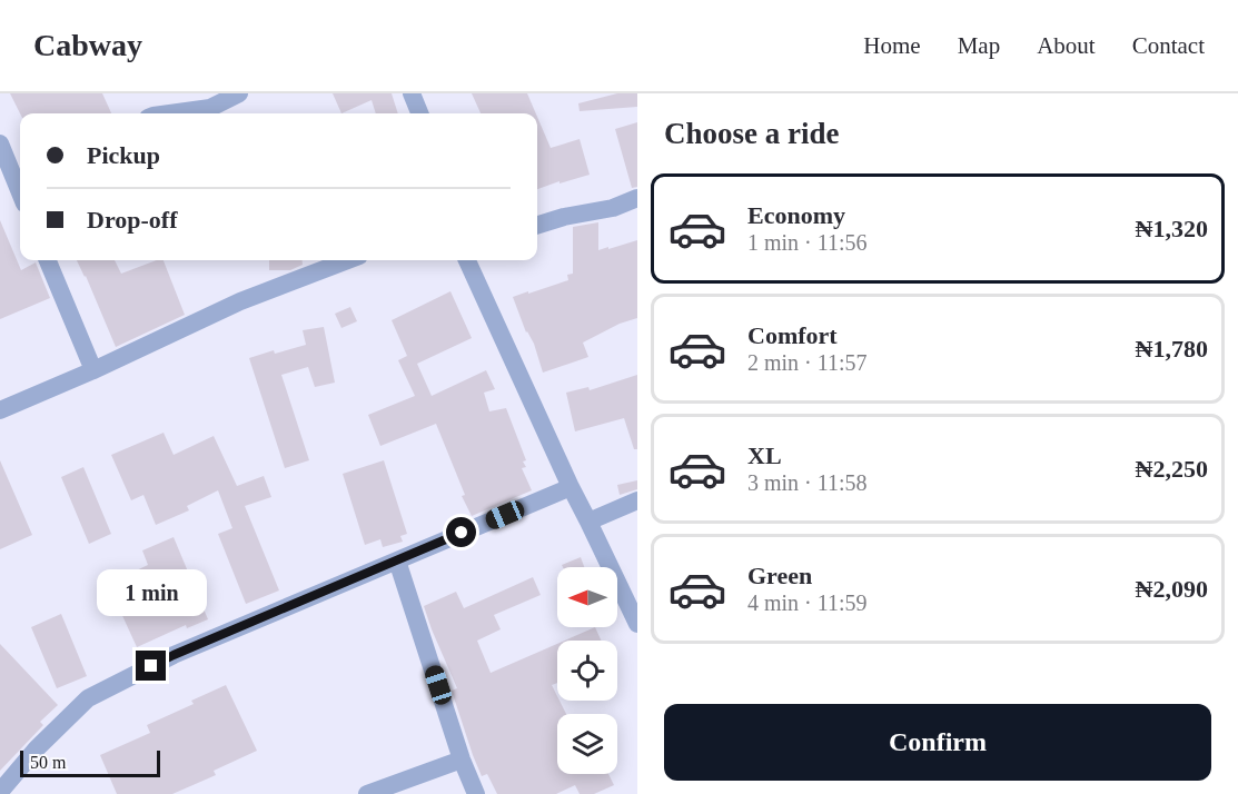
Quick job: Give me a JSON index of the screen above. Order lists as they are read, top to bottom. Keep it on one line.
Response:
{"scale_bar":"50 m","north":"left","page":{"header":"Cabway","nav":["Home","Map","About","Contact"],"heading":"Choose a ride","banner":["Pickup","Drop-off"],"list":[{"name":"Economy","note":"1 min · 11:56","value":"₦1,320"},{"name":"Comfort","note":"2 min · 11:57","value":"₦1,780"},{"name":"XL","note":"3 min · 11:58","value":"₦2,250"},{"name":"Green","note":"4 min · 11:59","value":"₦2,090"}],"bubble":"1 min","buttons":"Confirm","scale":"50 m"}}
